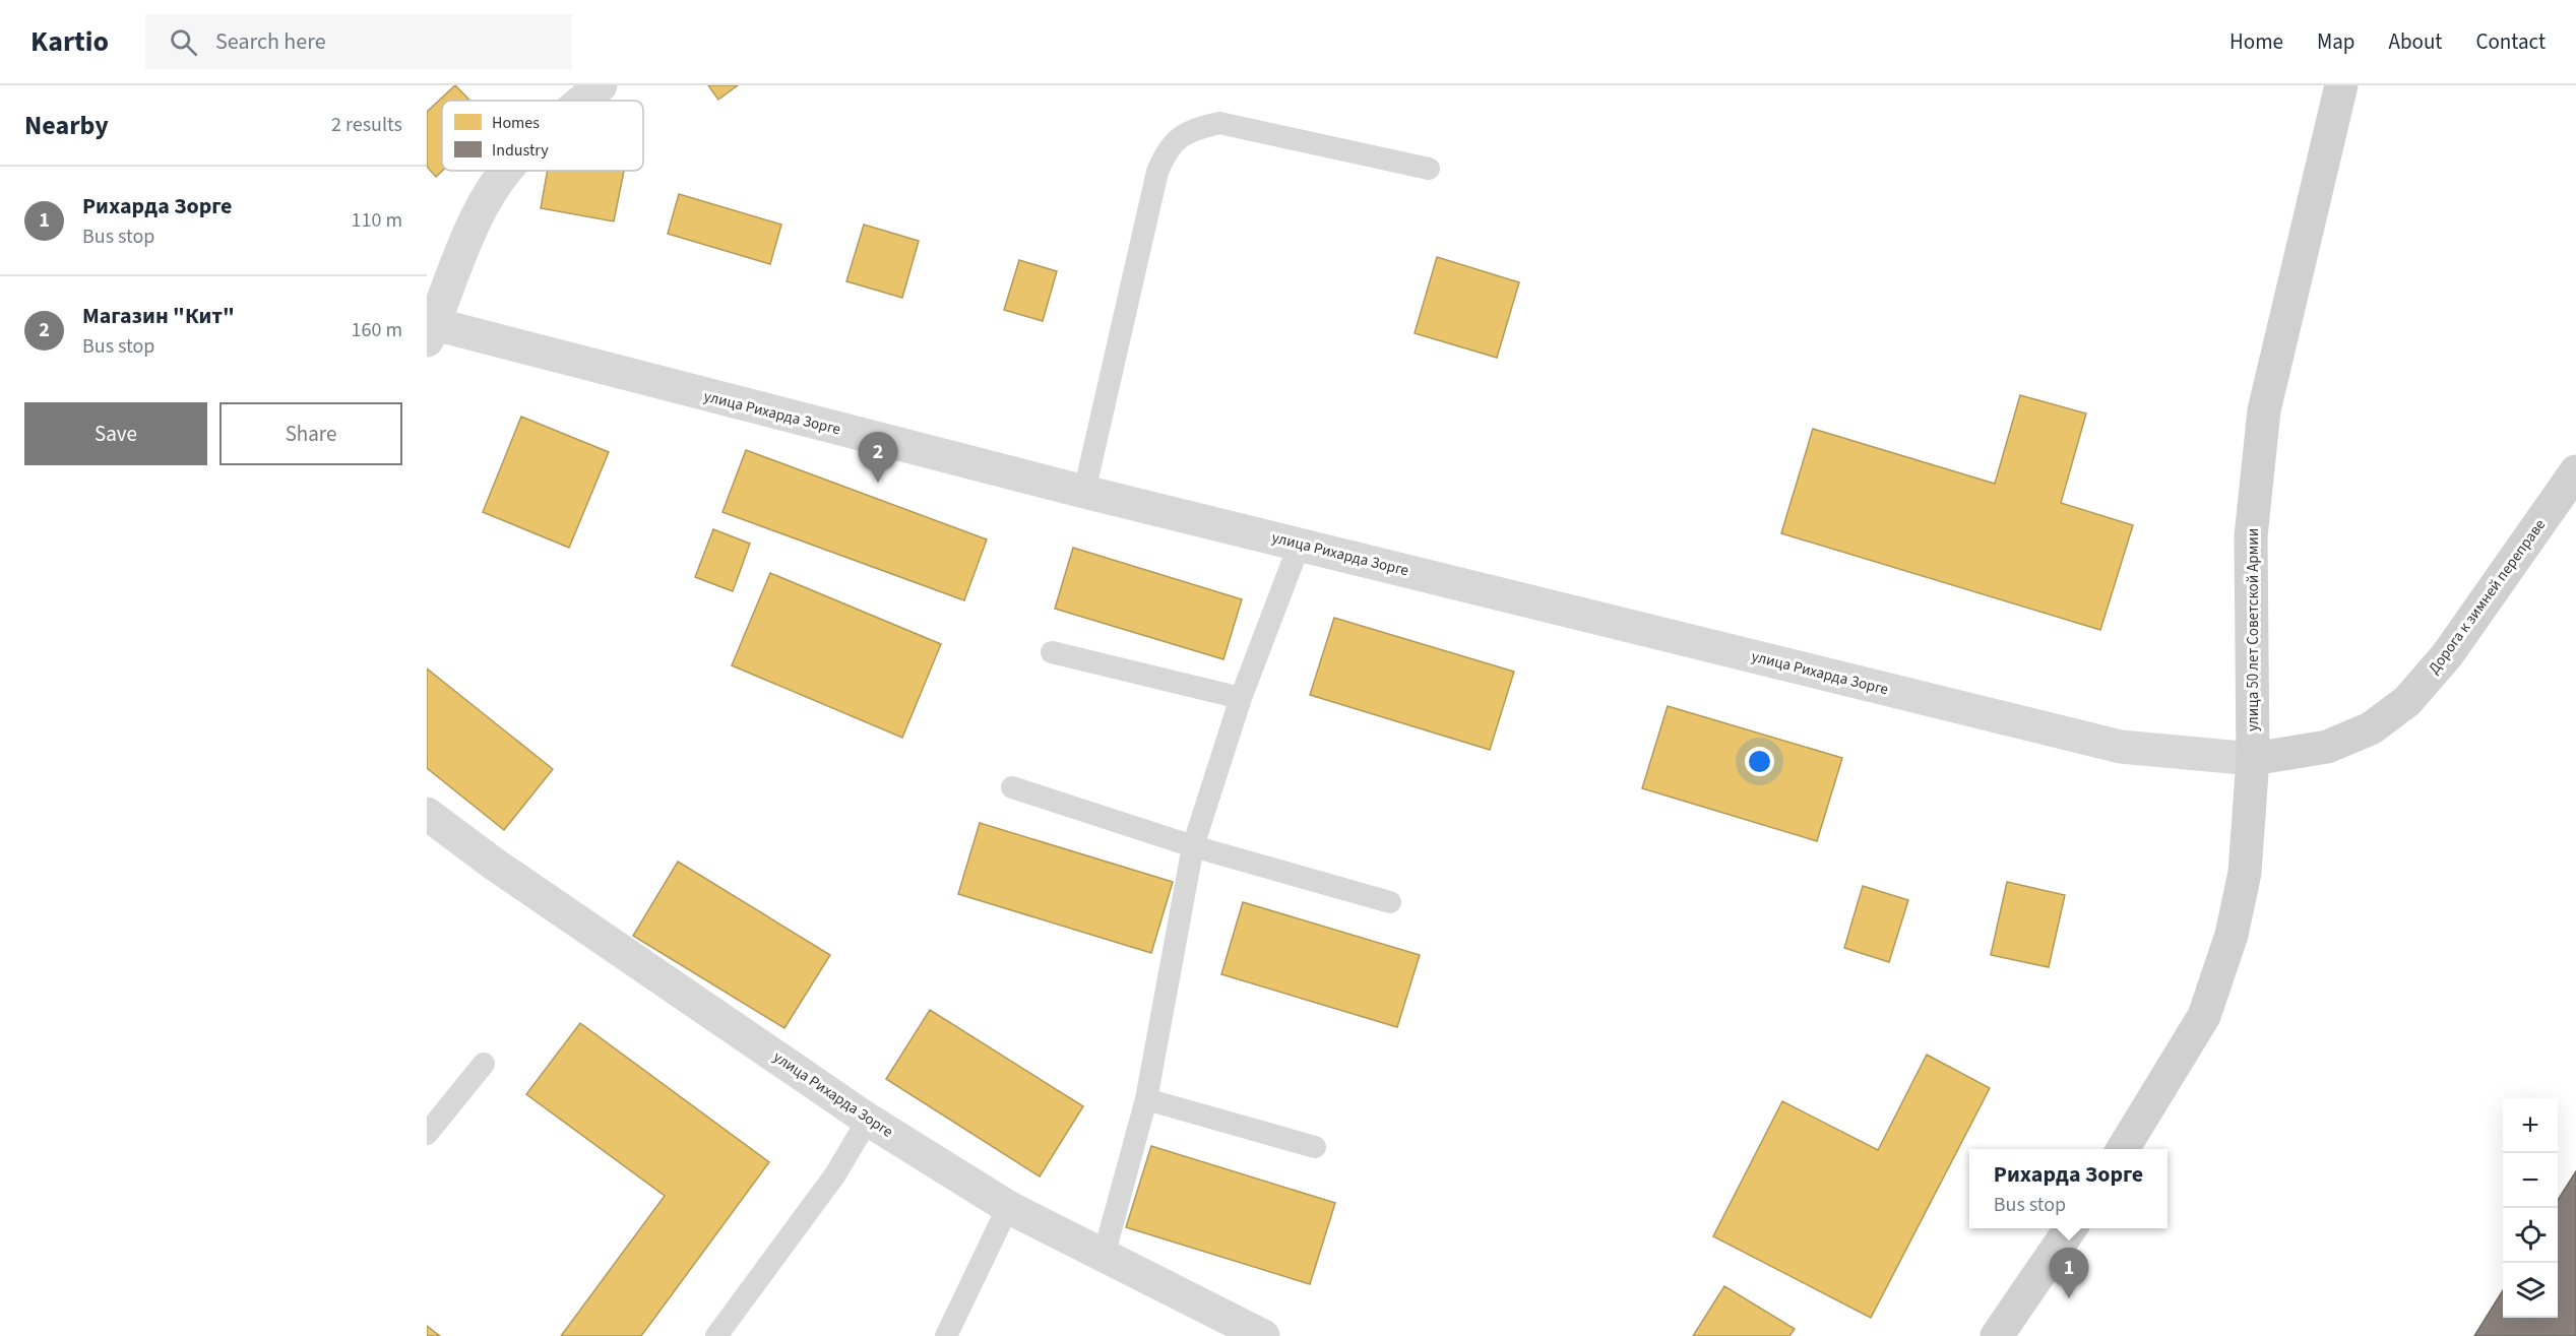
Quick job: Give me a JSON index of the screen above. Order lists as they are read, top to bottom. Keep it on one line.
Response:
{"streets":{"main road":["Дорога к зимней переправе","улица 50 лет Советской Армии"],"street":["улица Рихарда Зорге"]},"crossings":[["улица Рихарда Зорге","Дорога к зимней переправе"],["улица Рихарда Зорге","улица 50 лет Советской Армии"],["Дорога к зимней переправе","улица 50 лет Советской Армии"]],"legend":["Homes","Industry"],"page":{"header":"Kartio","search":"Search here","nav":["Home","Map","About","Contact"],"heading":["Nearby","2 results"],"list":[{"mark":"1","name":"Рихарда Зорге","note":"Bus stop","value":"110 m"},{"mark":"2","name":"Магазин \"Кит\"","note":"Bus stop","value":"160 m"}],"buttons":["Save","Share"],"pins":["2","1"],"map_buttons":["+","−"],"popup":["Рихарда Зорге","Bus stop"]}}
